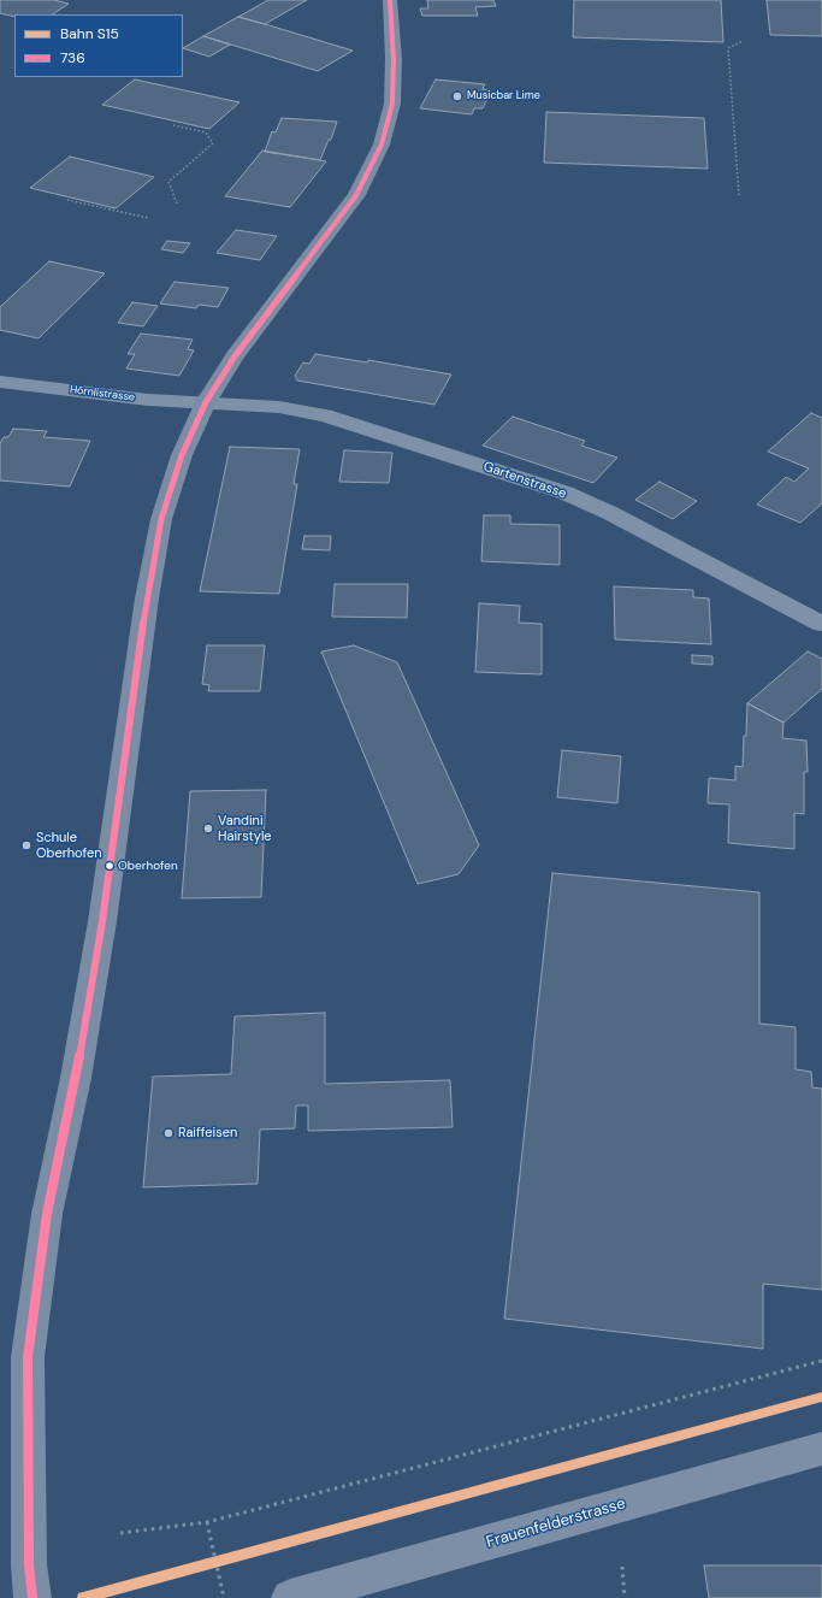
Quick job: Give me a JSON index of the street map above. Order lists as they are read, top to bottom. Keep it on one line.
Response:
{"streets":{"main road":["Frauenfelderstrasse"],"street":["Hörnlistrasse","Gartenstrasse"]},"crossings":[["Hörnlistrasse","Gartenstrasse"]],"places":["Musicbar Lime","Vandini Hairstyle","Schule Oberhofen","Oberhofen","Raiffeisen"],"lines":["transit line 736","rail line S15"],"legend":["Bahn S15","736"]}
